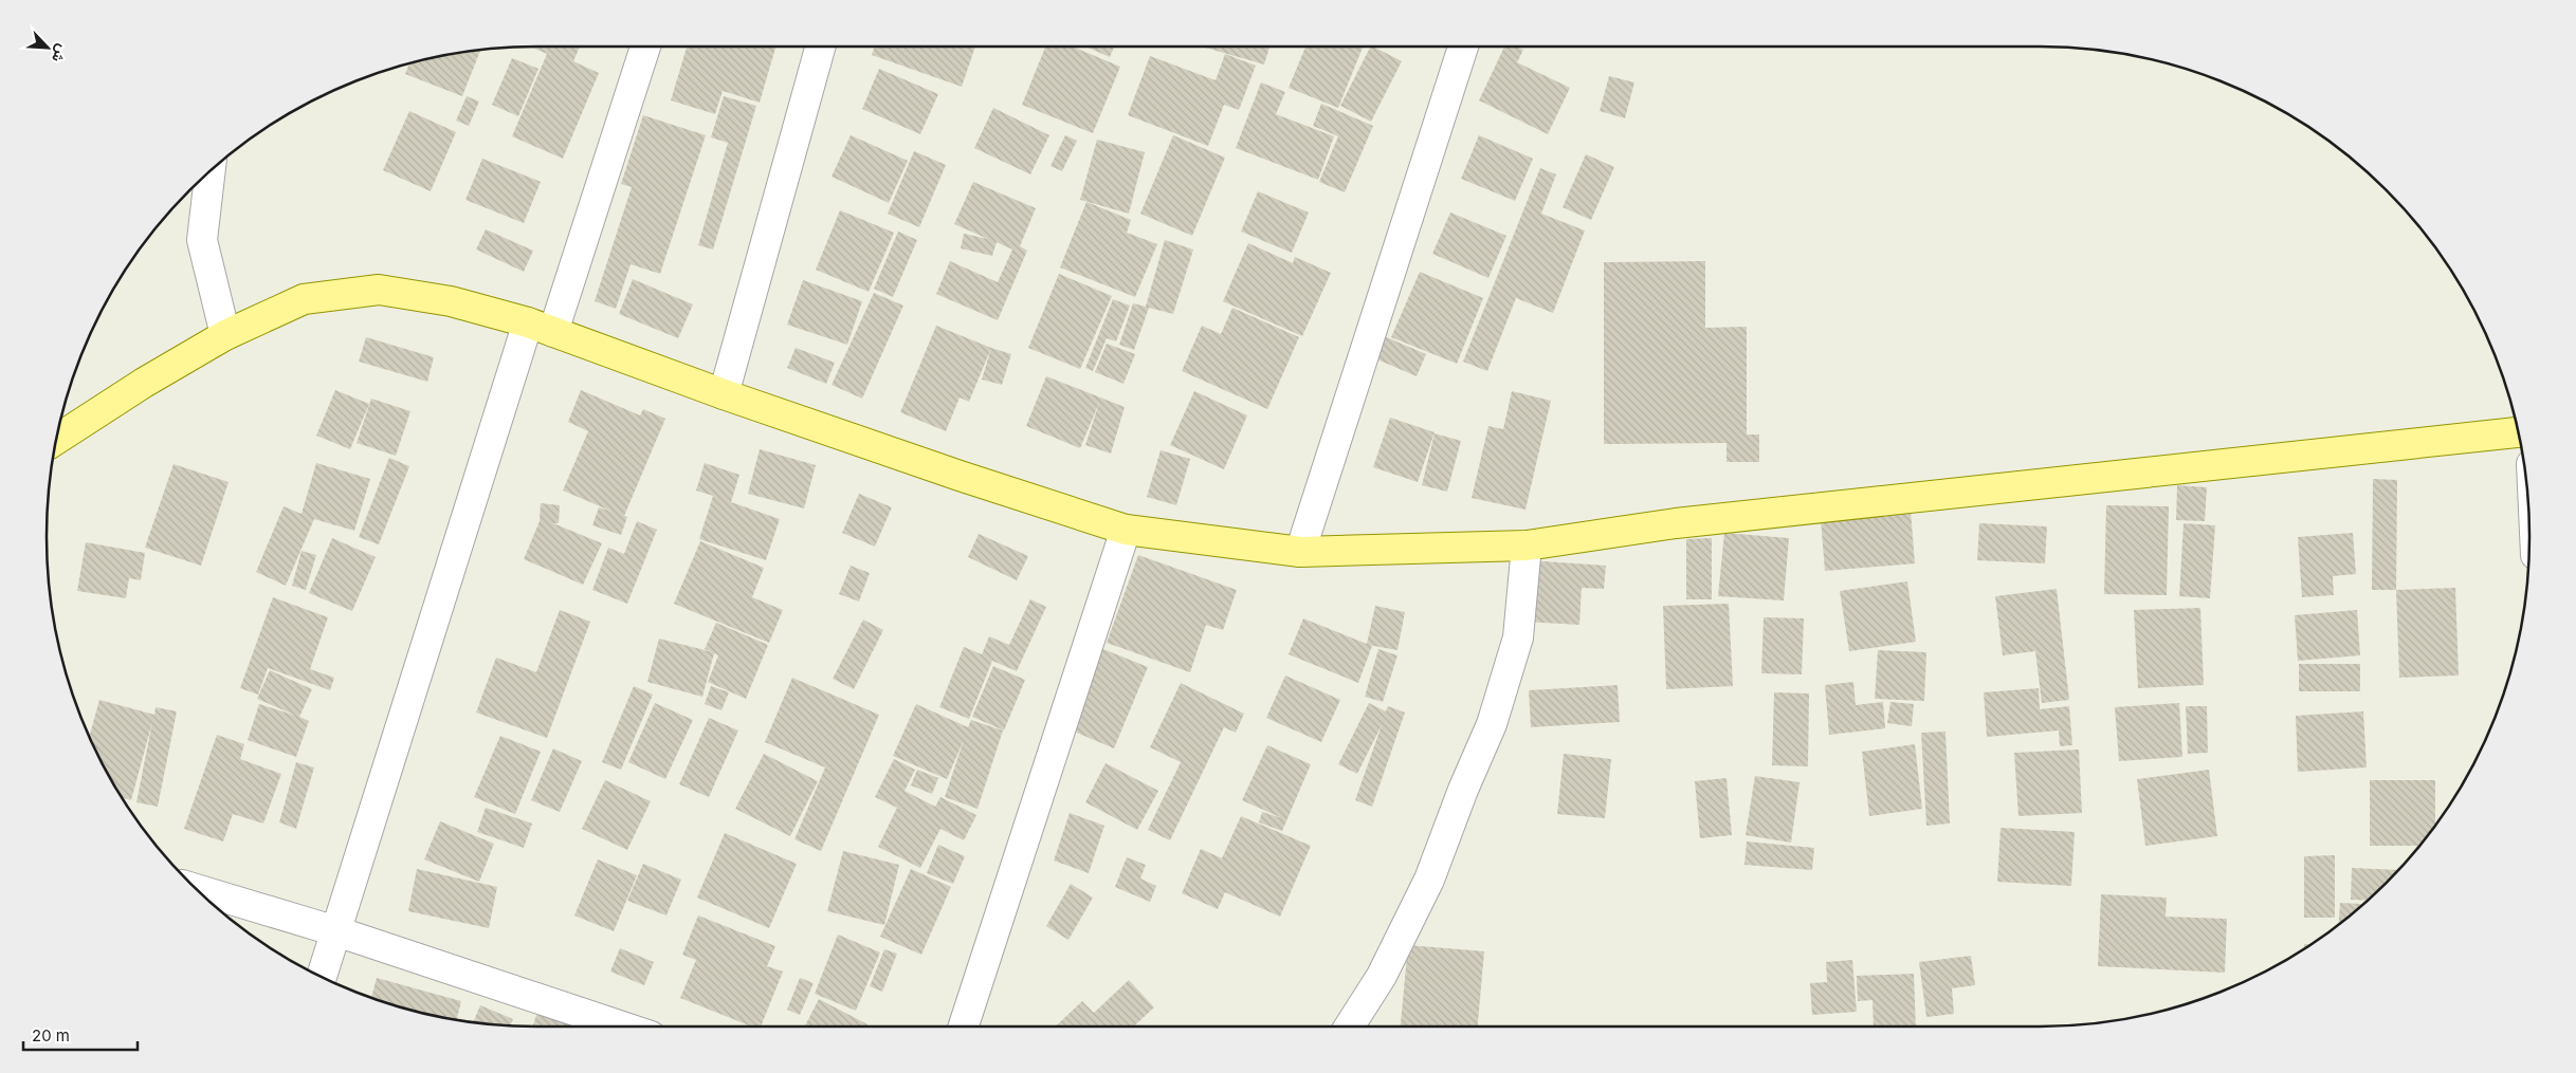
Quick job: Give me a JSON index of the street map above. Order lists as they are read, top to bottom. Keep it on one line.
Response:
{"scale_bar":"20 m","north":"bottom right"}
